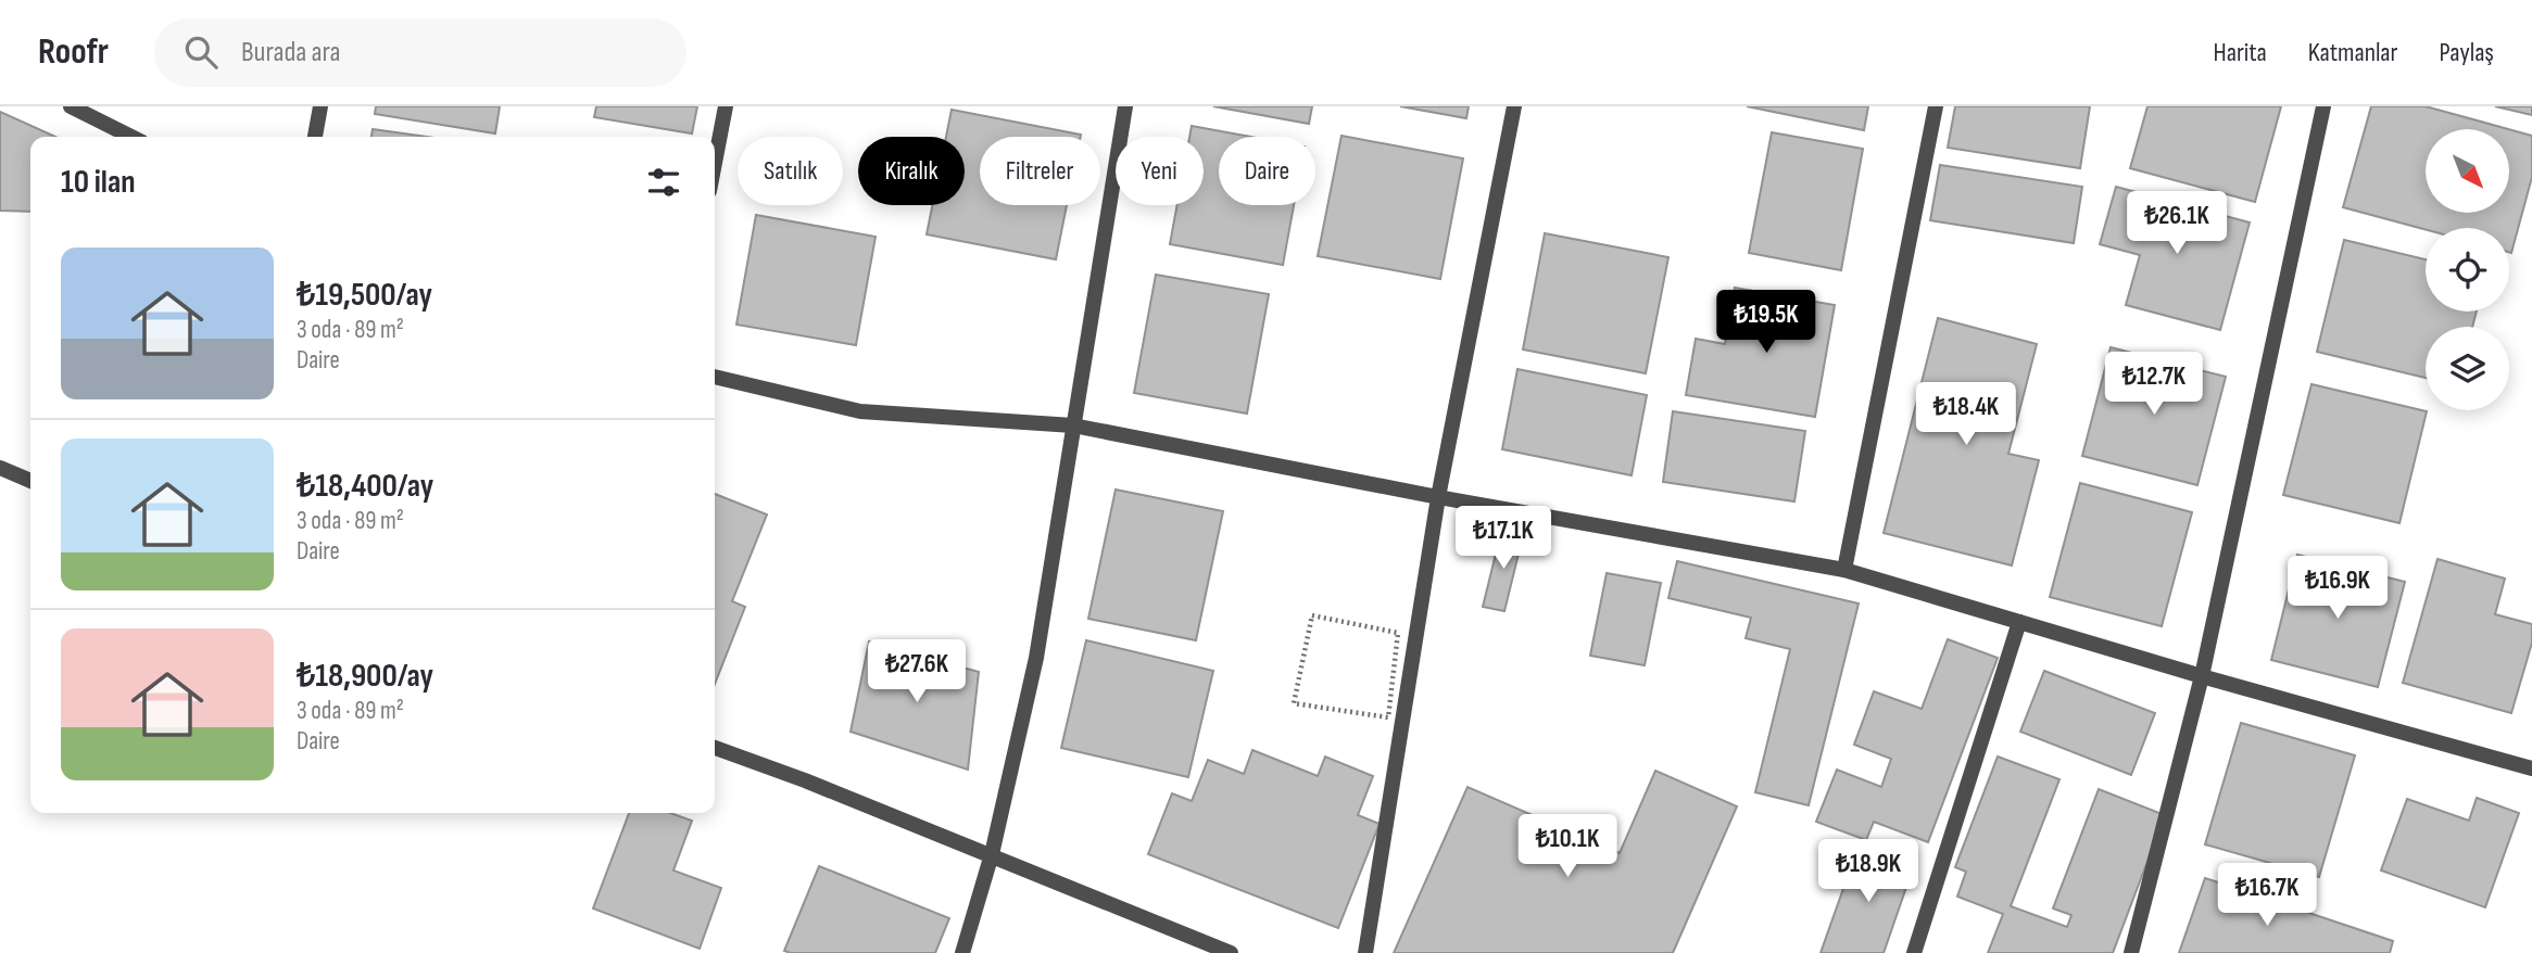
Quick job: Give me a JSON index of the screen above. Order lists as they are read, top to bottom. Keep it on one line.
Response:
{"north":"bottom right","page":{"header":"Roofr","search":"Burada ara","nav":["Harita","Katmanlar","Paylaş"],"chip":["Satılık","Kiralık","Filtreler","Yeni","Daire"],"heading":"10 ilan","price":["₺26.1K","₺19.5K","₺12.7K","₺18.4K","₺17.1K","₺16.9K","₺27.6K","₺10.1K","₺18.9K","₺16.7K"],"list":[{"name":"₺19,500/ay","note":"3 oda · 89 m² · Daire"},{"name":"₺18,400/ay","note":"3 oda · 89 m² · Daire"},{"name":"₺18,900/ay","note":"3 oda · 89 m² · Daire"}]}}
